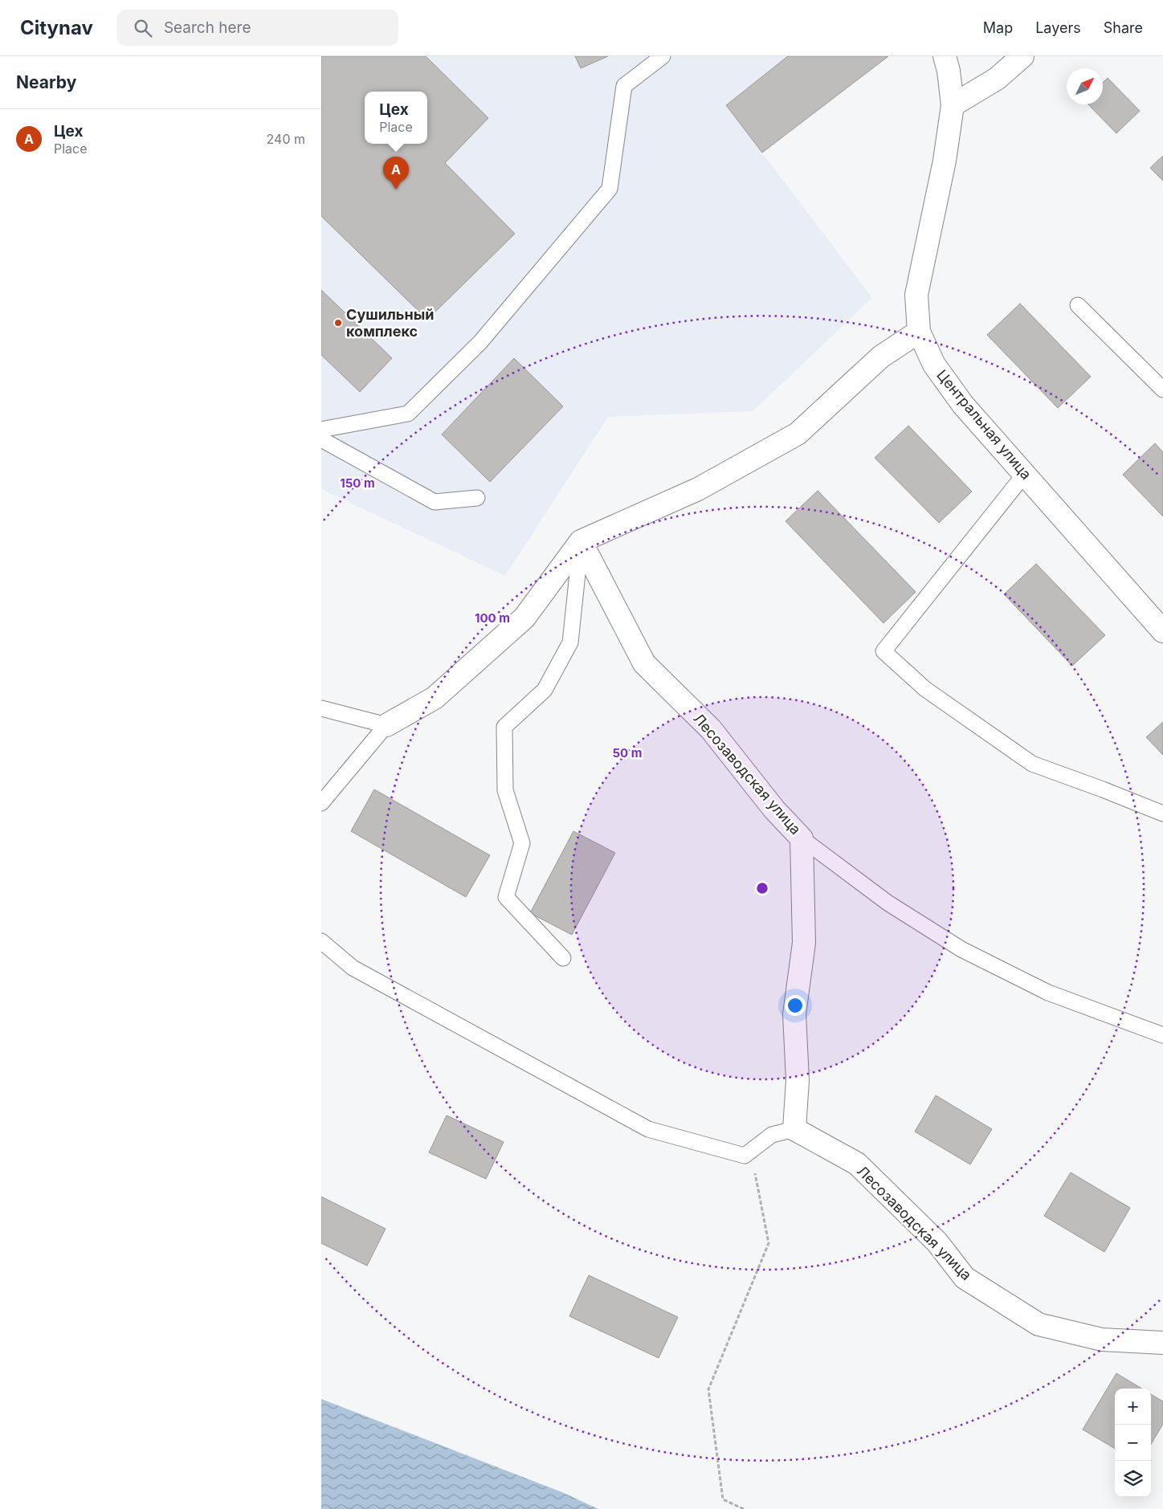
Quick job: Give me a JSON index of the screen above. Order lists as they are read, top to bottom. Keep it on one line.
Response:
{"streets":{"street":["Центральная улица","Лесозаводская улица"]},"places":["Сушильный комплекс"],"north":"top right","page":{"header":"Citynav","search":"Search here","nav":["Map","Layers","Share"],"heading":"Nearby","popup":["Цех","Place"],"list":[{"mark":"A","name":"Цех","note":"Place","value":"240 m"}],"pins":"A","map_buttons":["+","−"]},"rings":["150 m","100 m","50 m"]}
